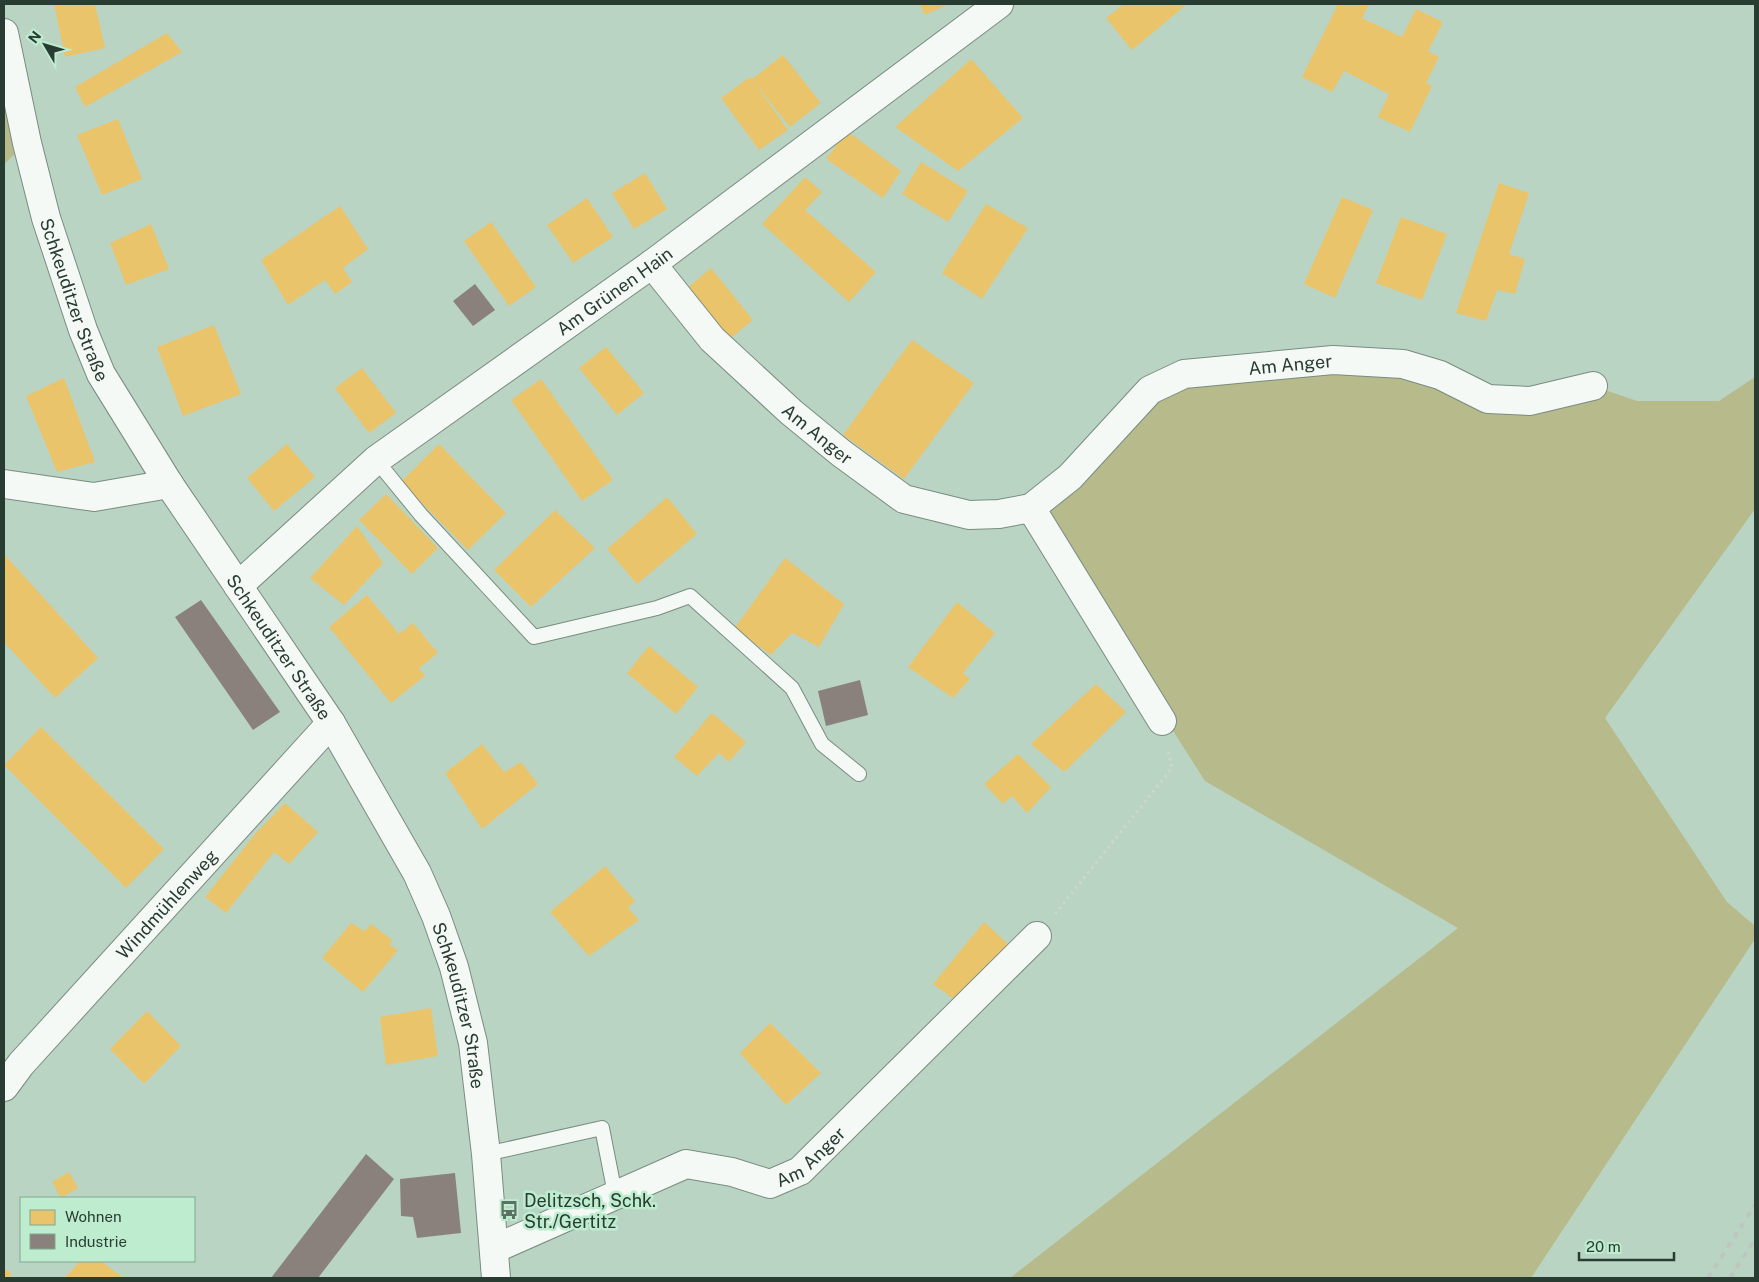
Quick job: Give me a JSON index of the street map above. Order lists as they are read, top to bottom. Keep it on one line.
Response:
{"streets":{"street":["Am Grünen Hain","Schkeuditzer Straße","Am Anger","Windmühlenweg"]},"crossings":[["Am Grünen Hain","Schkeuditzer Straße"],["Am Grünen Hain","Am Anger"],["Schkeuditzer Straße","Am Anger"],["Schkeuditzer Straße","Windmühlenweg"]],"places":{"bus stop":["Delitzsch, Schk. Str./Gertitz"]},"legend":["Wohnen","Industrie"],"scale_bar":"20 m","north":"top left"}
